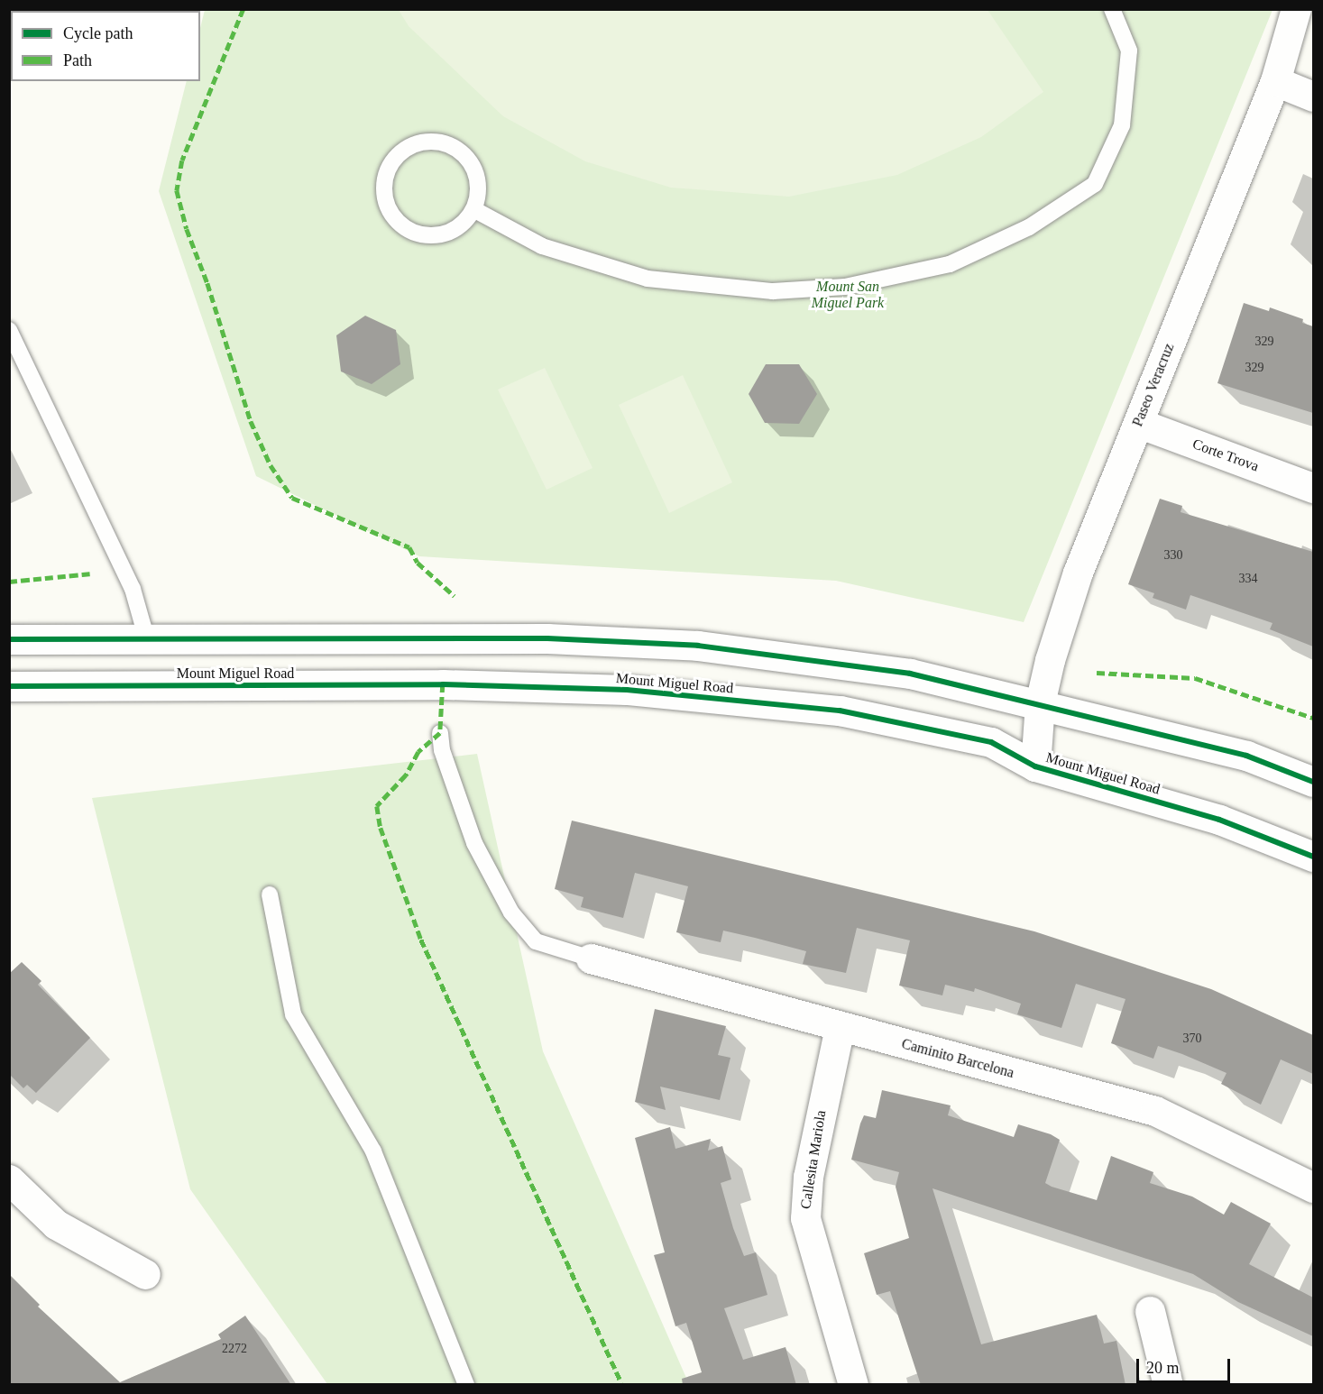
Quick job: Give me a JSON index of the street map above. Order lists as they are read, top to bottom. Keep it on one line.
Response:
{"streets":{"street":["Paseo Veracruz","Corte Trova","Mount Miguel Road","Caminito Barcelona","Callesita Mariola"]},"crossings":[["Paseo Veracruz","Corte Trova"],["Paseo Veracruz","Mount Miguel Road"],["Caminito Barcelona","Callesita Mariola"]],"parks":["Mount San Miguel Park"],"house_numbers":["329","329","330","334","370","2272"],"legend":["Cycle path","Path"],"scale_bar":"20 m"}
